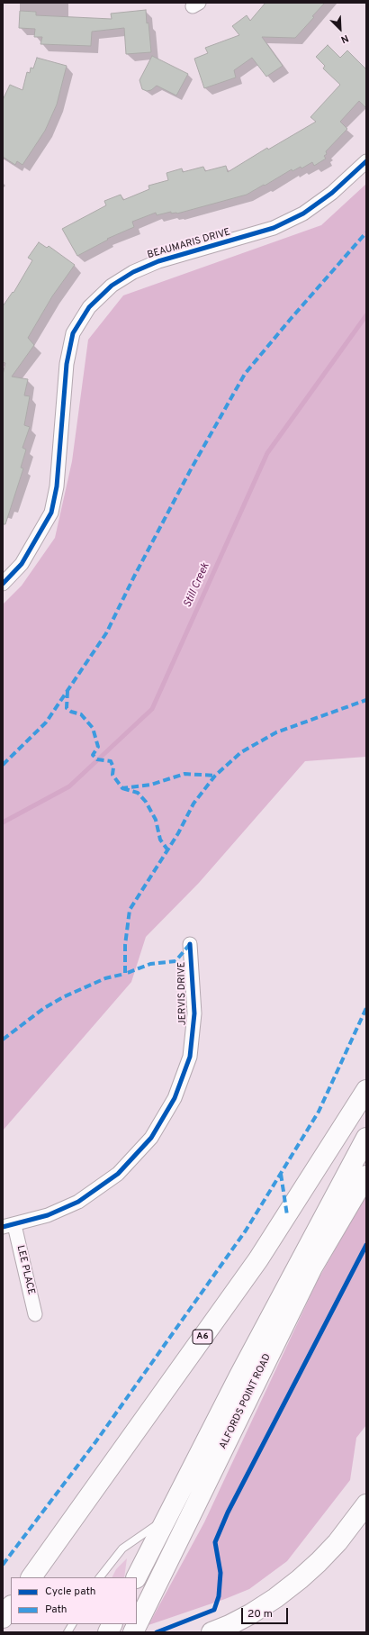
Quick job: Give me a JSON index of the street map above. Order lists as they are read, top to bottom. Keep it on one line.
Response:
{"streets":{"main road":["A6","ALFORDS POINT ROAD"],"street":["BEAUMARIS DRIVE","JERVIS DRIVE","LEE PLACE"]},"crossings":[["JERVIS DRIVE","LEE PLACE"]],"water":["Still Creek"],"legend":["Cycle path","Path"],"scale_bar":"20 m","north":"bottom right"}
